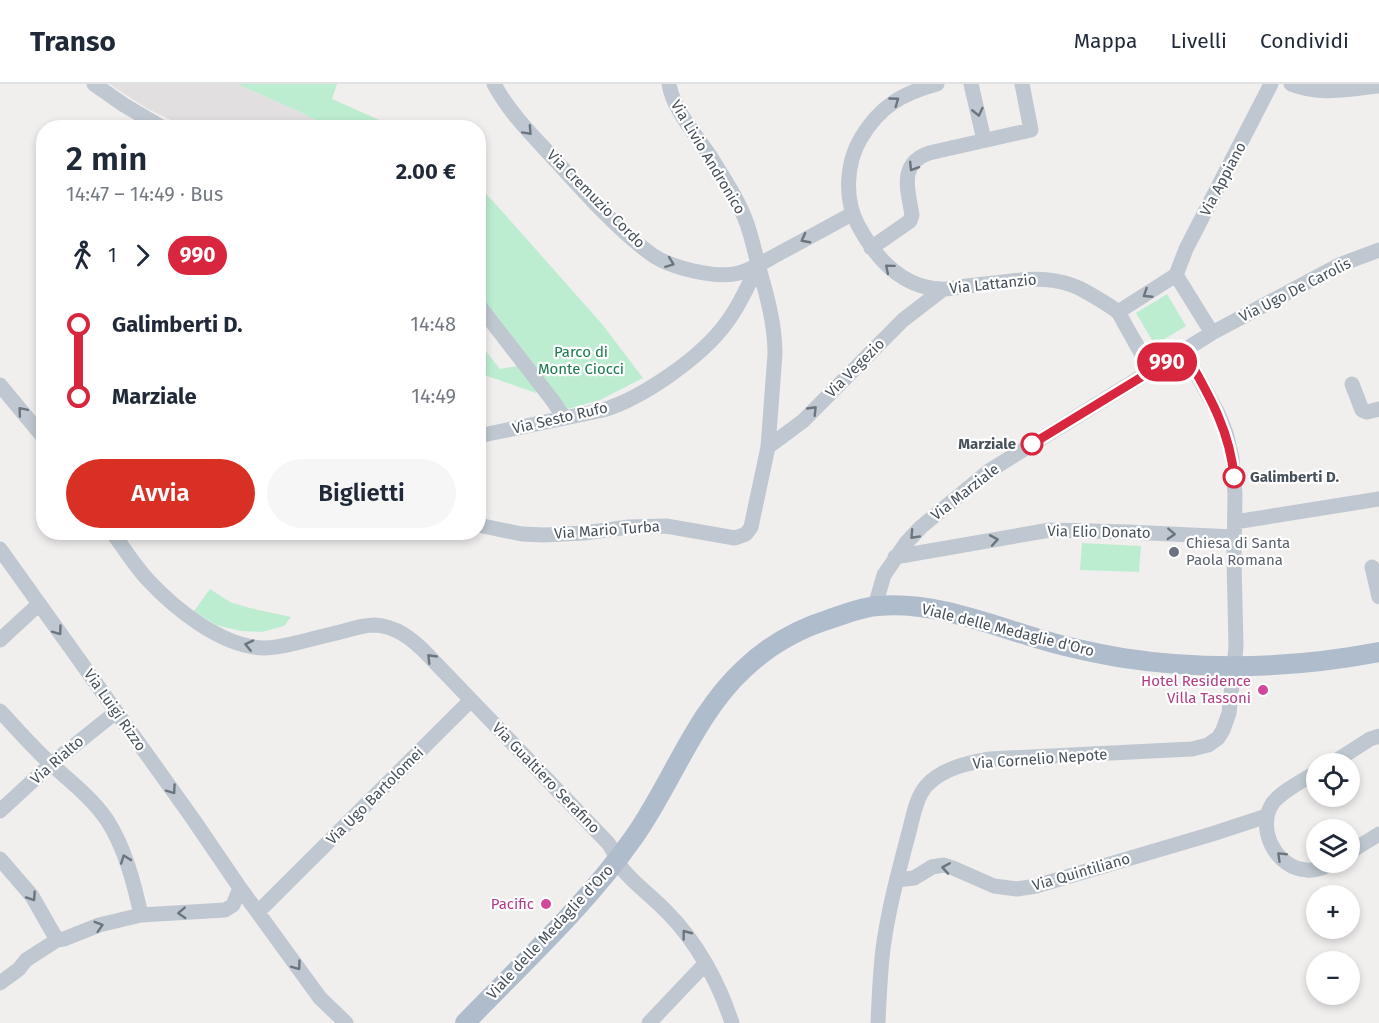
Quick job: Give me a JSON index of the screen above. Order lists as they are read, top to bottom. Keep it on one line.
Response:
{"streets":{"main road":["Viale delle Medaglie d'Oro"],"street":["Via Livio Andronico","Via Appiano","Via Cremuzio Cordo","Via Lattanzio","Via Ugo De Carolis","Via Vegezio","Via Sesto Rufo","Via Marziale","Via Mario Turba","Via Elio Donato","Via Luigi Rizzo","Via Cornelio Nepote","Via Rialto","Via Gualtiero Serafino","Via Ugo Bartolomei","Via Quintiliano"]},"crossings":[["Via Livio Andronico","Via Cremuzio Cordo"],["Via Livio Andronico","Via Vegezio"],["Via Livio Andronico","Via Sesto Rufo"],["Via Livio Andronico","Via Mario Turba"],["Via Cremuzio Cordo","Via Lattanzio"],["Via Cremuzio Cordo","Via Sesto Rufo"],["Via Lattanzio","Via Vegezio"],["Via Ugo De Carolis","Via Marziale"],["Via Ugo De Carolis","Via Cornelio Nepote"],["Via Marziale","Via Elio Donato"],["Via Marziale","Viale delle Medaglie d'Oro"],["Via Marziale","Via Cornelio Nepote"],["Via Elio Donato","Via Cornelio Nepote"],["Viale delle Medaglie d'Oro","Via Cornelio Nepote"],["Viale delle Medaglie d'Oro","Via Gualtiero Serafino"],["Via Luigi Rizzo","Via Rialto"],["Via Luigi Rizzo","Via Ugo Bartolomei"],["Via Cornelio Nepote","Via Quintiliano"],["Via Gualtiero Serafino","Via Ugo Bartolomei"]],"one_way":["Via Vegezio","Via Marziale","Via Elio Donato","Via Gualtiero Serafino","Via Quintiliano"],"parks":["Parco di Monte Ciocci"],"places":["Marziale","Galimberti D.","Chiesa di Santa Paola Romana","Hotel Residence Villa Tassoni","Pacific"],"lines":["bus line 990"],"page":{"header":"Transo","nav":["Mappa","Livelli","Condividi"],"on_map":"990","heading":["2 min","14:47 – 14:49 · Bus","2.00 €"],"legs":["1","990"],"list":[{"name":"Galimberti D.","value":"14:48"},{"name":"Marziale","value":"14:49"}],"buttons":["Avvia","Biglietti"],"map_buttons":["+","−"]}}
